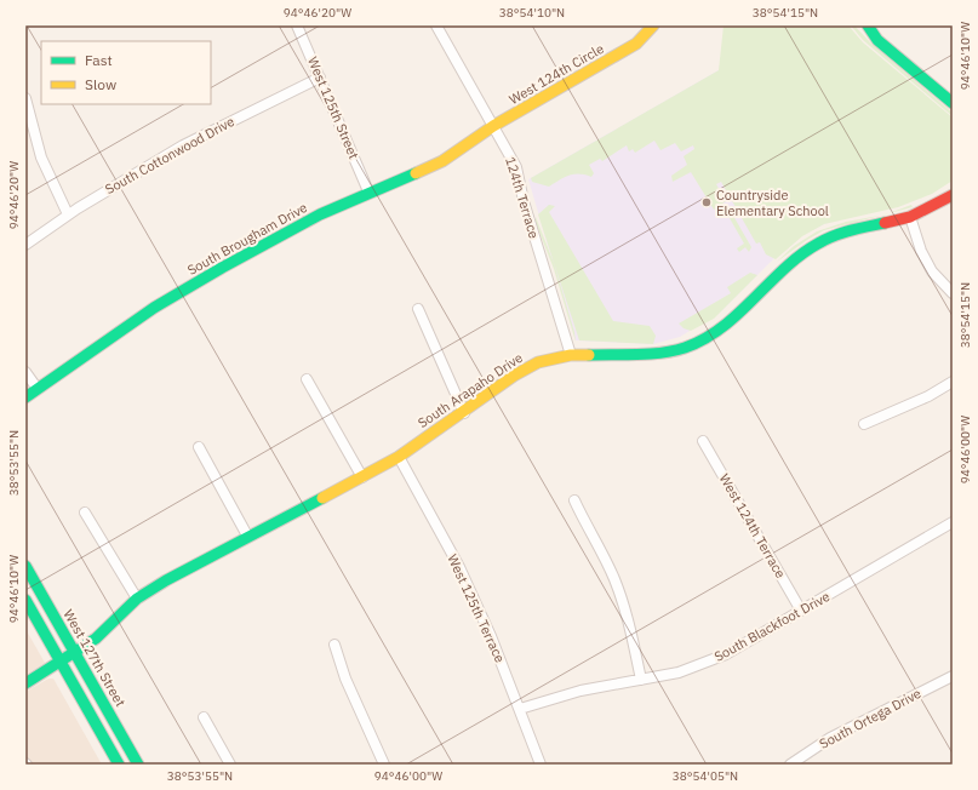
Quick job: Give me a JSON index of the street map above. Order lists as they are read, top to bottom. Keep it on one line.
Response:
{"streets":{"street":["West 124th Circle","West 125th Street","South Cottonwood Drive","124th Terrace","South Brougham Drive","South Arapaho Drive","West 124th Terrace","West 125th Terrace","South Blackfoot Drive","West 127th Street","South Ortega Drive"]},"crossings":[["West 124th Circle","124th Terrace"],["West 124th Circle","South Brougham Drive"],["West 125th Street","South Cottonwood Drive"],["West 125th Street","South Brougham Drive"],["124th Terrace","South Brougham Drive"],["124th Terrace","South Arapaho Drive"],["South Arapaho Drive","West 125th Terrace"],["South Arapaho Drive","West 127th Street"],["West 124th Terrace","South Blackfoot Drive"],["West 125th Terrace","South Blackfoot Drive"]],"places":["Countryside Elementary School"],"legend":["Fast","Slow"],"coordinates":["94°46'20\"W","38°54'10\"N","38°54'15\"N","94°46'10\"W","94°46'00\"W","38°53'55\"N","38°54'05\"N"]}
